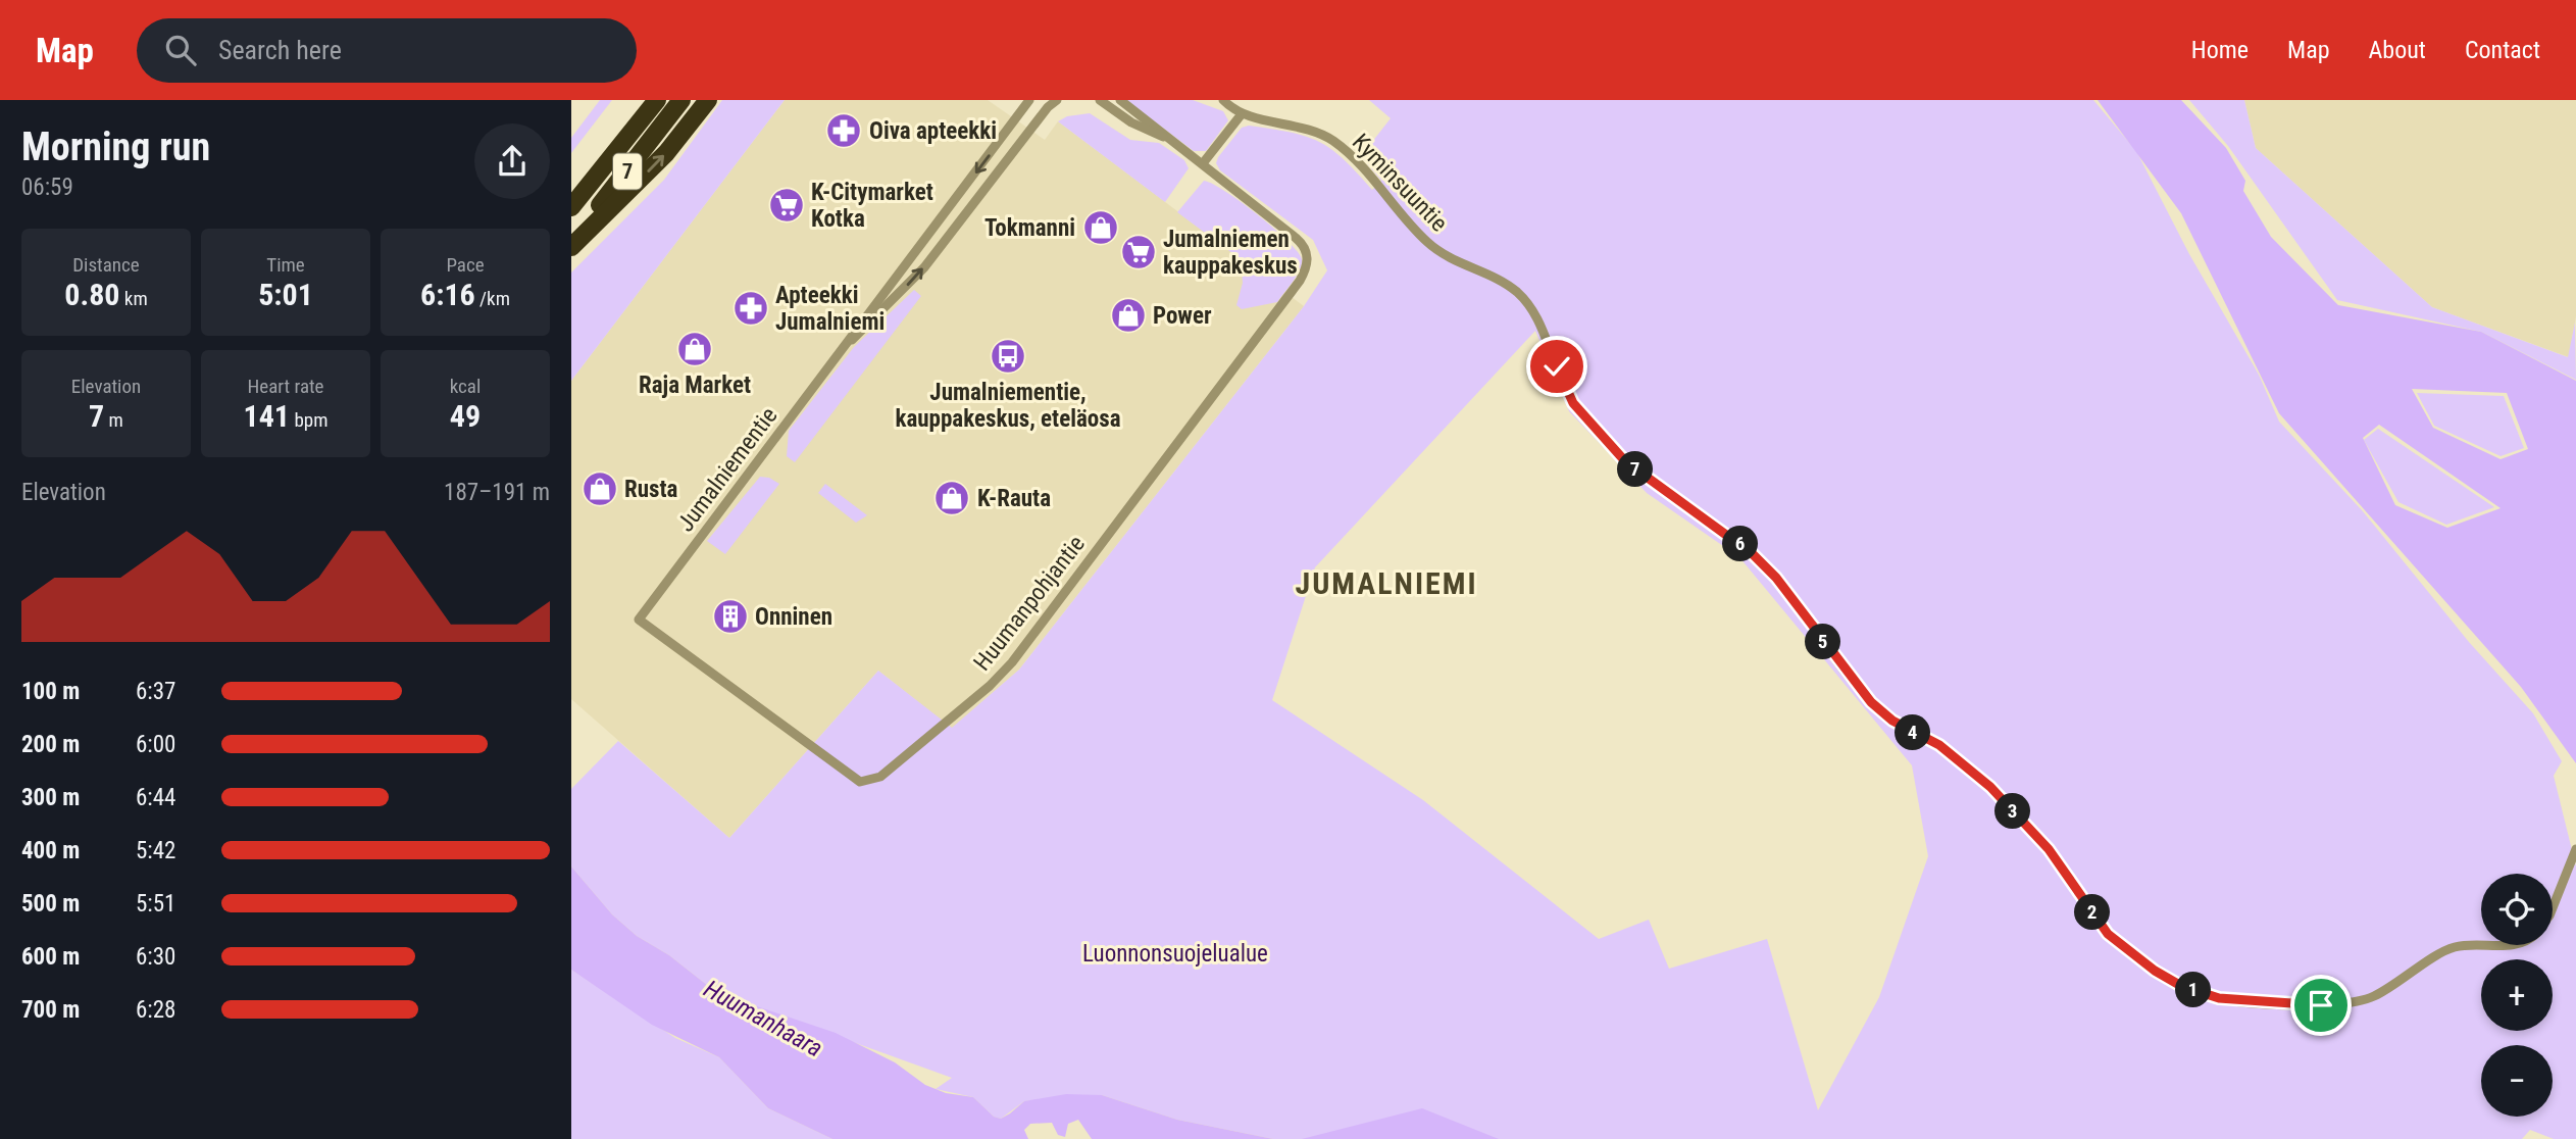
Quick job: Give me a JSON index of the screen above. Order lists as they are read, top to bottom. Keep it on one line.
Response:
{"streets":{"highway":["7"],"street":["Kyminsuuntie","Jumalniementie","Huumanpohjantie"]},"crossings":[["Jumalniementie","Huumanpohjantie"]],"districts":["JUMALNIEMI"],"water":["Huumanhaara"],"parks":["Luonnonsuojelualue"],"places":{"pharmacy":["Oiva apteekki","Apteekki Jumalniemi"],"supermarket":["K-Citymarket Kotka","Jumalniemen kauppakeskus"],"shop":["Tokmanni","Power","Raja Market","Rusta","K-Rauta"],"bus stop":["Jumalniementie, kauppakeskus, eteläosa"],"building":["Onninen"]},"page":{"header":"Map","search":"Search here","nav":["Home","Map","About","Contact"],"heading":["Morning run","06:59"],"stats":[["Distance","0.80 km"],["Time","5:01"],["Pace","6:16 /km"],["Elevation","7 m"],["Heart rate","141 bpm"],["kcal","49"]],"pins":["7","6","5","4","3","2","1"],"chart":["Elevation","187–191 m"],"list":[{"name":"100 m","note":"6:37"},{"name":"200 m","note":"6:00"},{"name":"300 m","note":"6:44"},{"name":"400 m","note":"5:42"},{"name":"500 m","note":"5:51"},{"name":"600 m","note":"6:30"},{"name":"700 m","note":"6:28"}],"map_buttons":["+","−"]}}
